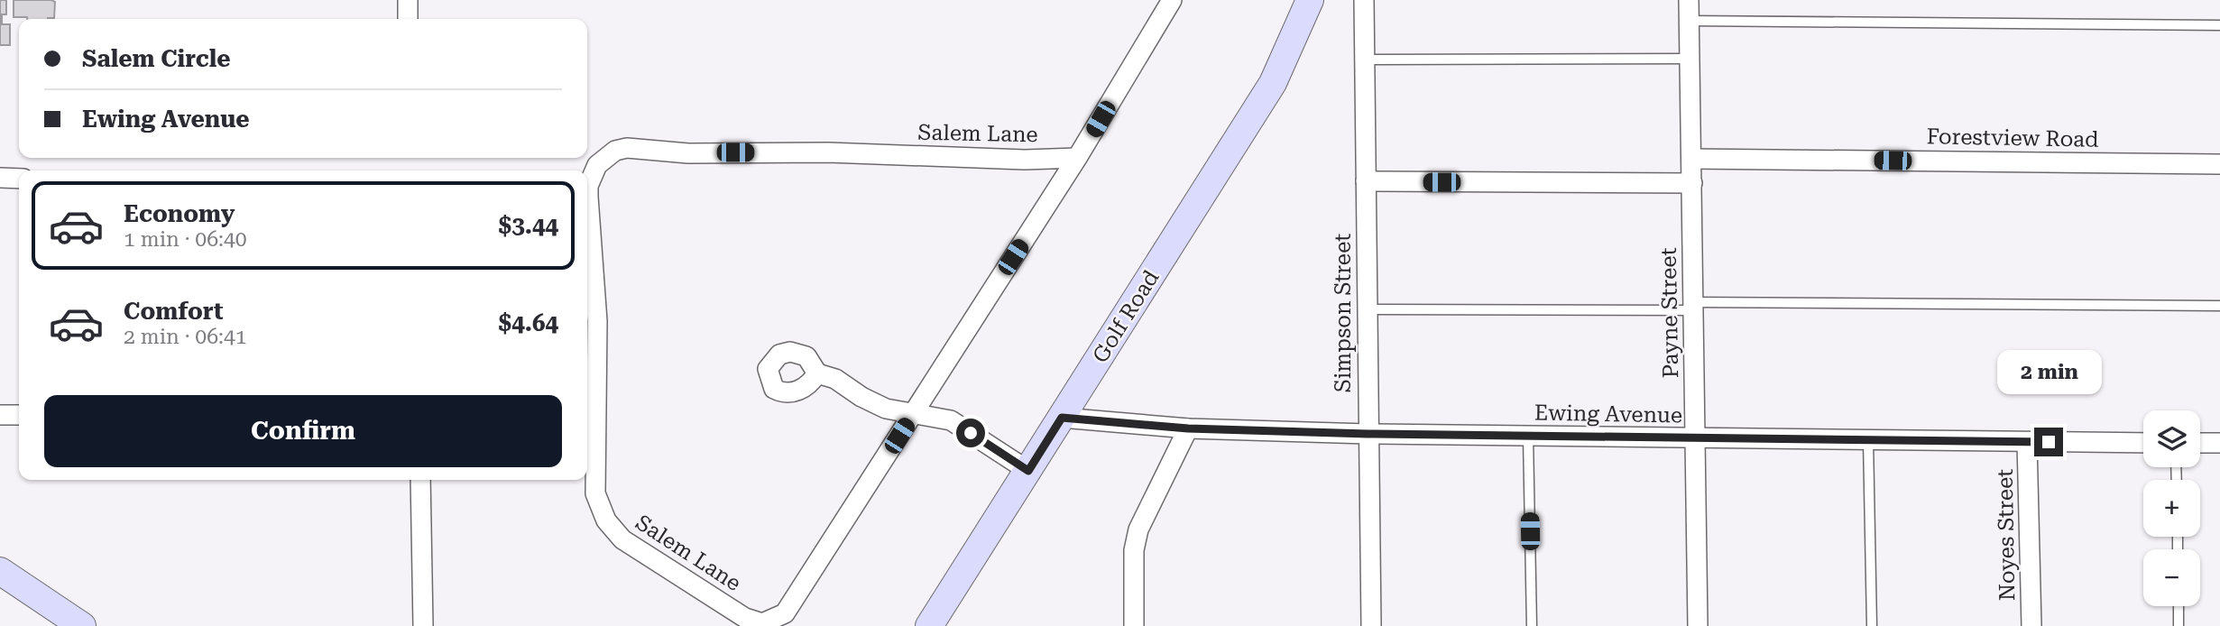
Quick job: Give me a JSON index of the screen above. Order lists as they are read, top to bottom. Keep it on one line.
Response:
{"streets":{"main road":["Golf Road"],"street":["Salem Lane","Forestview Road","Simpson Street","Payne Street","Ewing Avenue","Noyes Street"]},"crossings":[["Forestview Road","Payne Street"],["Simpson Street","Ewing Avenue"],["Payne Street","Ewing Avenue"],["Golf Road","Ewing Avenue"],["Ewing Avenue","Noyes Street"]],"page":{"banner":["Salem Circle","Ewing Avenue"],"list":[{"name":"Economy","note":"1 min · 06:40","value":"$3.44"},{"name":"Comfort","note":"2 min · 06:41","value":"$4.64"}],"bubble":"2 min","buttons":"Confirm","map_buttons":["+","−"]}}
